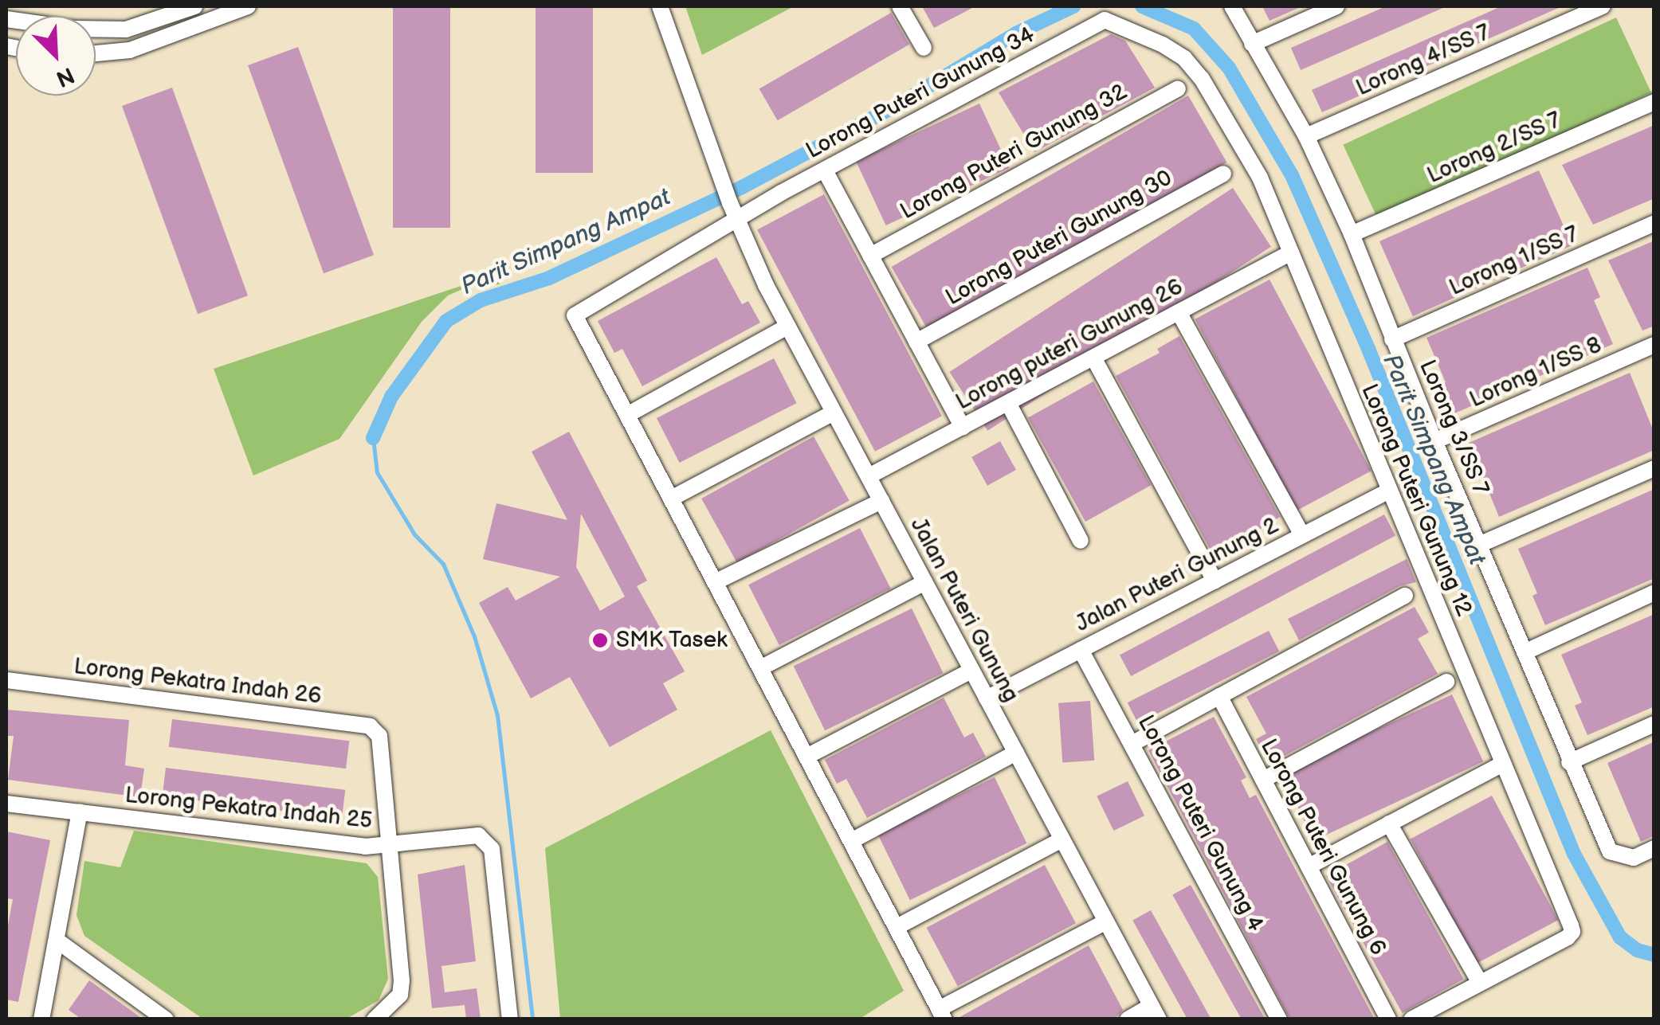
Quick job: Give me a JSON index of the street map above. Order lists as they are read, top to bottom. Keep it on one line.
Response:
{"streets":{"street":["Lorong 4/SS 7","Lorong Puteri Gunung 34","Lorong 2/SS 7","Lorong Puteri Gunung 32","Lorong Puteri Gunung 30","Lorong 1/SS 7","Lorong puteri Gunung 26","Lorong 1/SS 8","Lorong 3/SS 7","Lorong Puteri Gunung 12","Jalan Puteri Gunung 2","Jalan Puteri Gunung","Lorong Pekatra Indah 26","Lorong Pekatra Indah 25","Lorong Puteri Gunung 4","Lorong Puteri Gunung 6"]},"crossings":[["Lorong 4/SS 7","Lorong 3/SS 7"],["Lorong Puteri Gunung 34","Lorong puteri Gunung 26"],["Lorong Puteri Gunung 34","Lorong Puteri Gunung 12"],["Lorong Puteri Gunung 34","Jalan Puteri Gunung"],["Lorong 2/SS 7","Lorong 3/SS 7"],["Lorong 1/SS 7","Lorong 3/SS 7"],["Lorong puteri Gunung 26","Lorong Puteri Gunung 12"],["Lorong puteri Gunung 26","Jalan Puteri Gunung"],["Lorong 1/SS 8","Lorong 3/SS 7"],["Lorong Puteri Gunung 12","Jalan Puteri Gunung 2"],["Jalan Puteri Gunung 2","Jalan Puteri Gunung"],["Jalan Puteri Gunung 2","Lorong Puteri Gunung 4"],["Lorong Pekatra Indah 26","Lorong Pekatra Indah 25"]],"water":["Parit Simpang Ampat"],"places":["SMK Tasek"],"north":"bottom right"}
